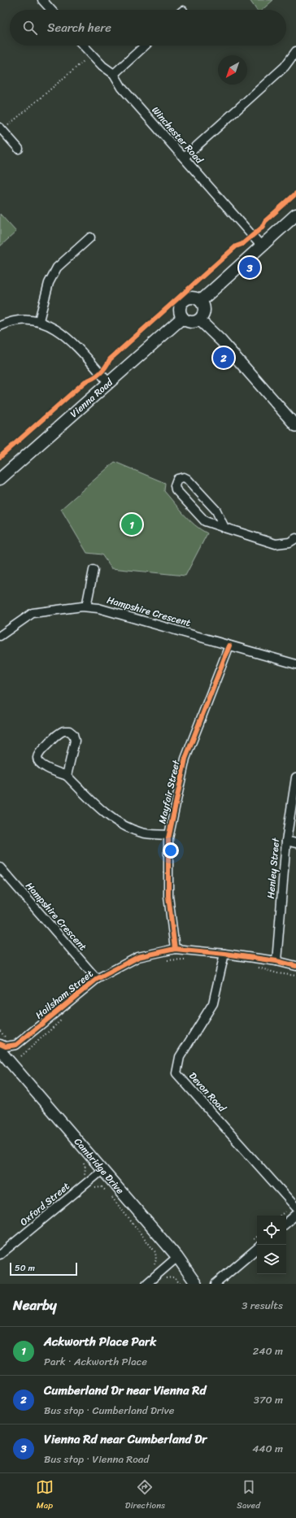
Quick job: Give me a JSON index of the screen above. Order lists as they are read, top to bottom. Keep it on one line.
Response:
{"streets":{"main road":["Vienna Road"],"street":["Winchester Road","Hampshire Crescent","Mayfair Street","Henley Street","Hailsham Street","Devon Road","Cambridge Drive","Oxford Street"]},"crossings":[["Hampshire Crescent","Mayfair Street"],["Hampshire Crescent","Hailsham Street"],["Mayfair Street","Hailsham Street"],["Henley Street","Hailsham Street"],["Hailsham Street","Devon Road"],["Cambridge Drive","Oxford Street"]],"scale_bar":"50 m","north":"bottom left","page":{"search":"Search here","pins":["3","2","1"],"scale":"50 m","heading":["Nearby","3 results"],"list":[{"mark":"1","name":"Ackworth Place Park","note":"Park · Ackworth Place","value":"240 m"},{"mark":"2","name":"Cumberland Dr near Vienna Rd","note":"Bus stop · Cumberland Drive","value":"370 m"},{"mark":"3","name":"Vienna Rd near Cumberland Dr","note":"Bus stop · Vienna Road","value":"440 m"}],"nav":["Map","Directions","Saved"]}}
